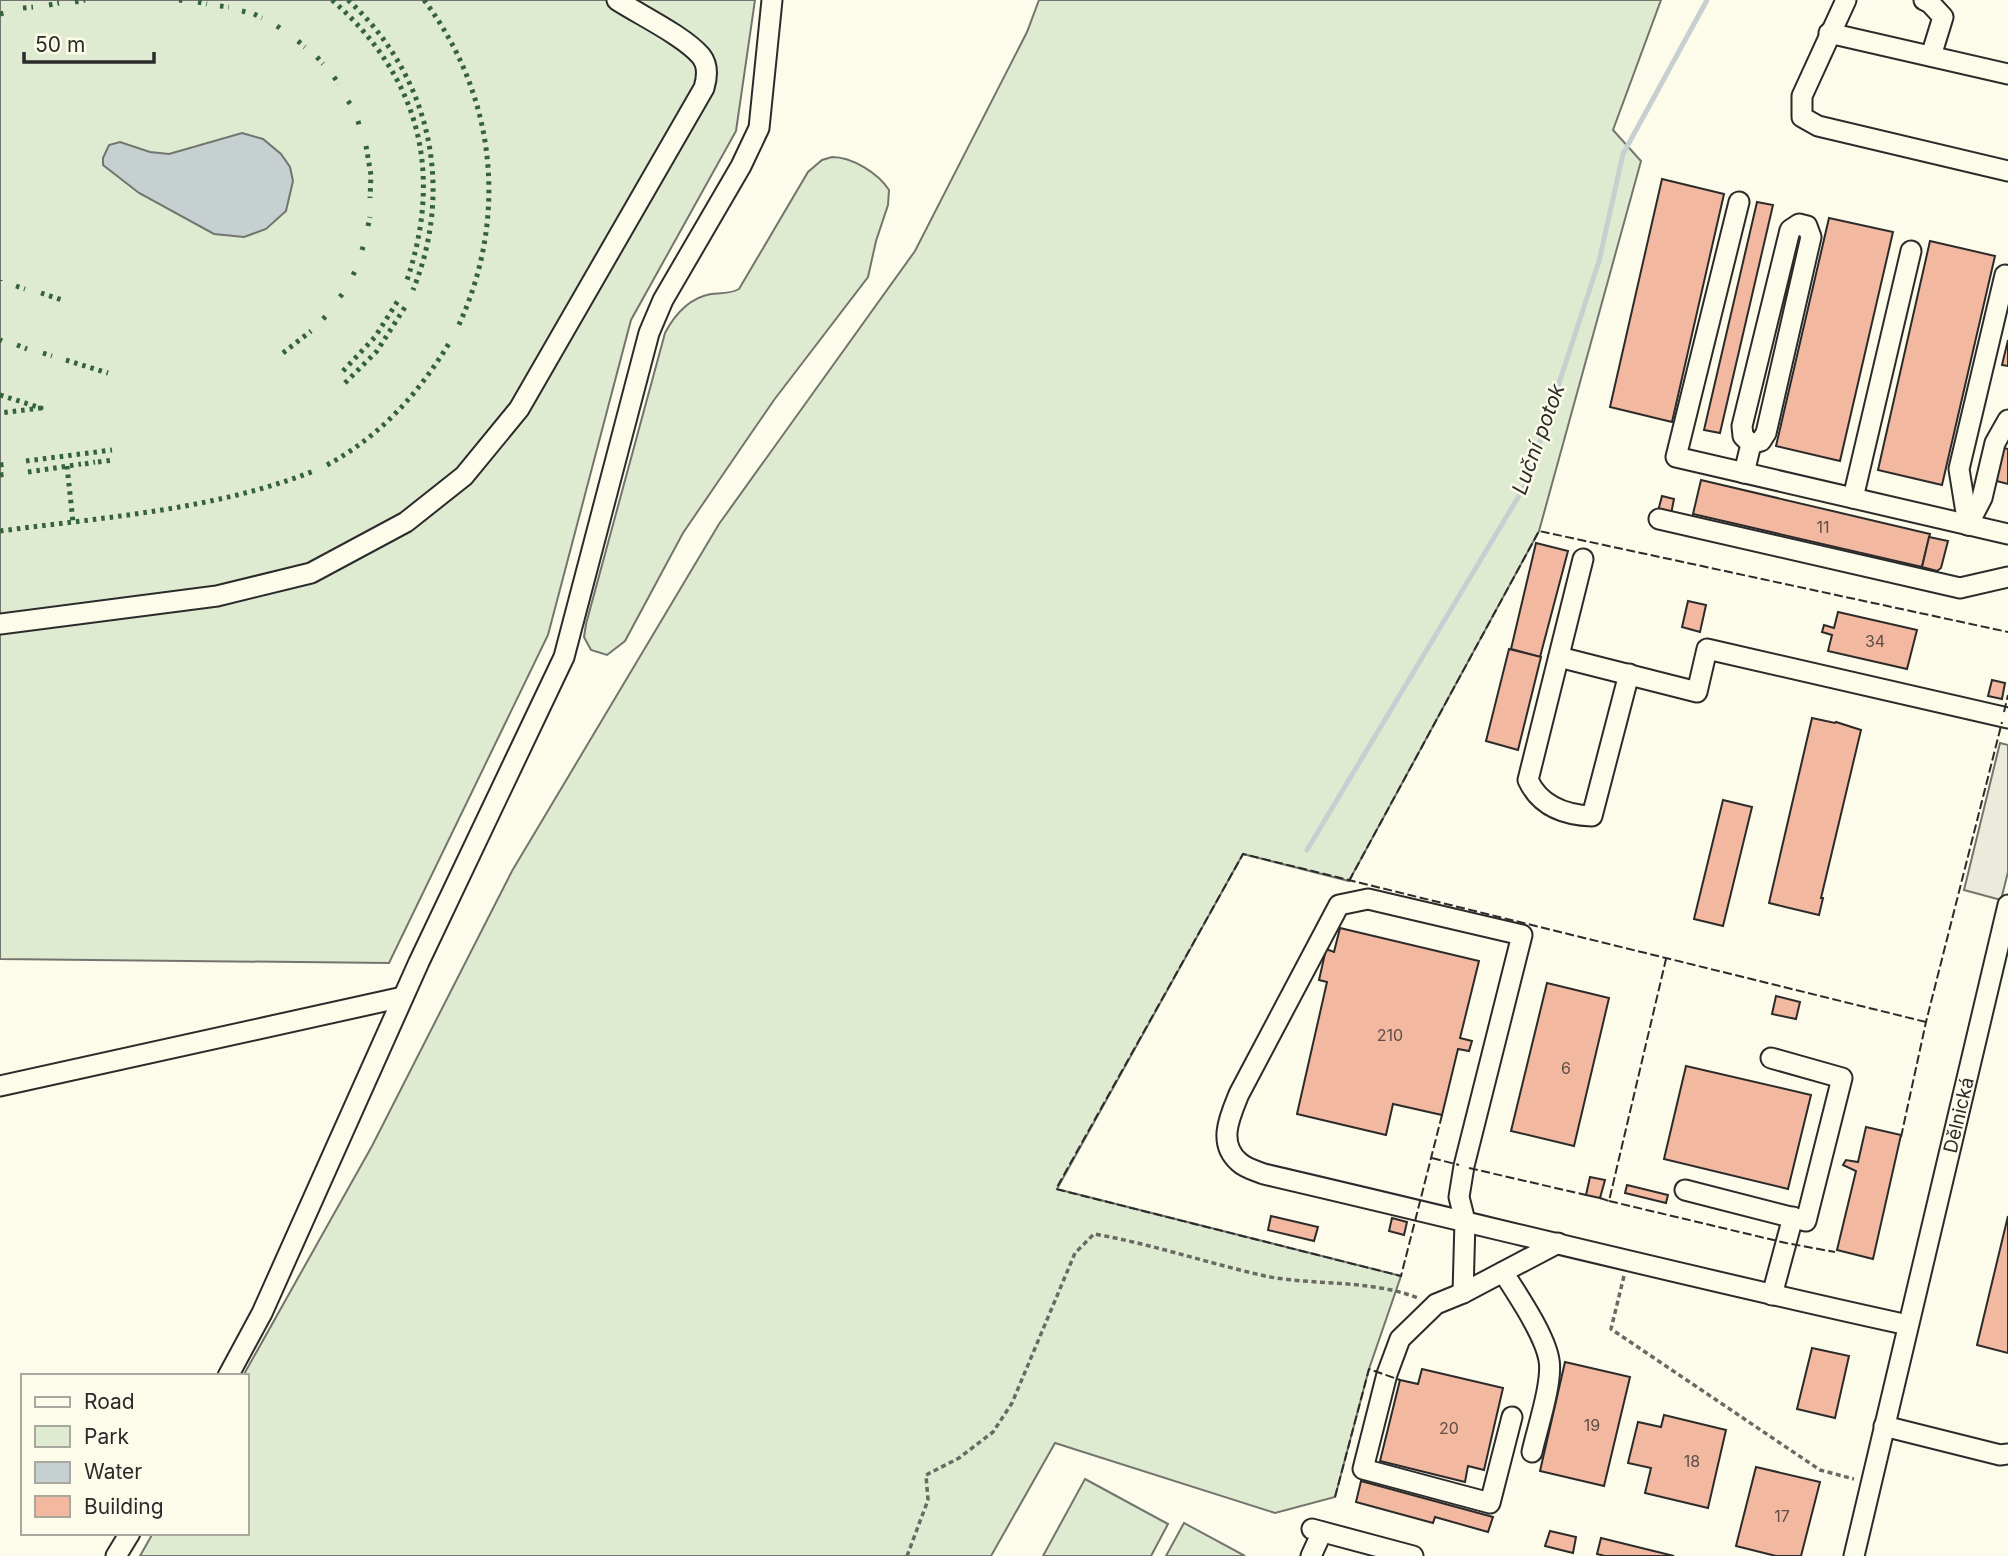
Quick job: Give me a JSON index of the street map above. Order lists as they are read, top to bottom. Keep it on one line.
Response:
{"streets":{"street":["Dělnická"]},"water":["Luční potok"],"house_numbers":["11","34","210","6","19","20","18","17"],"legend":["Road","Park","Water","Building"],"scale_bar":"50 m"}
